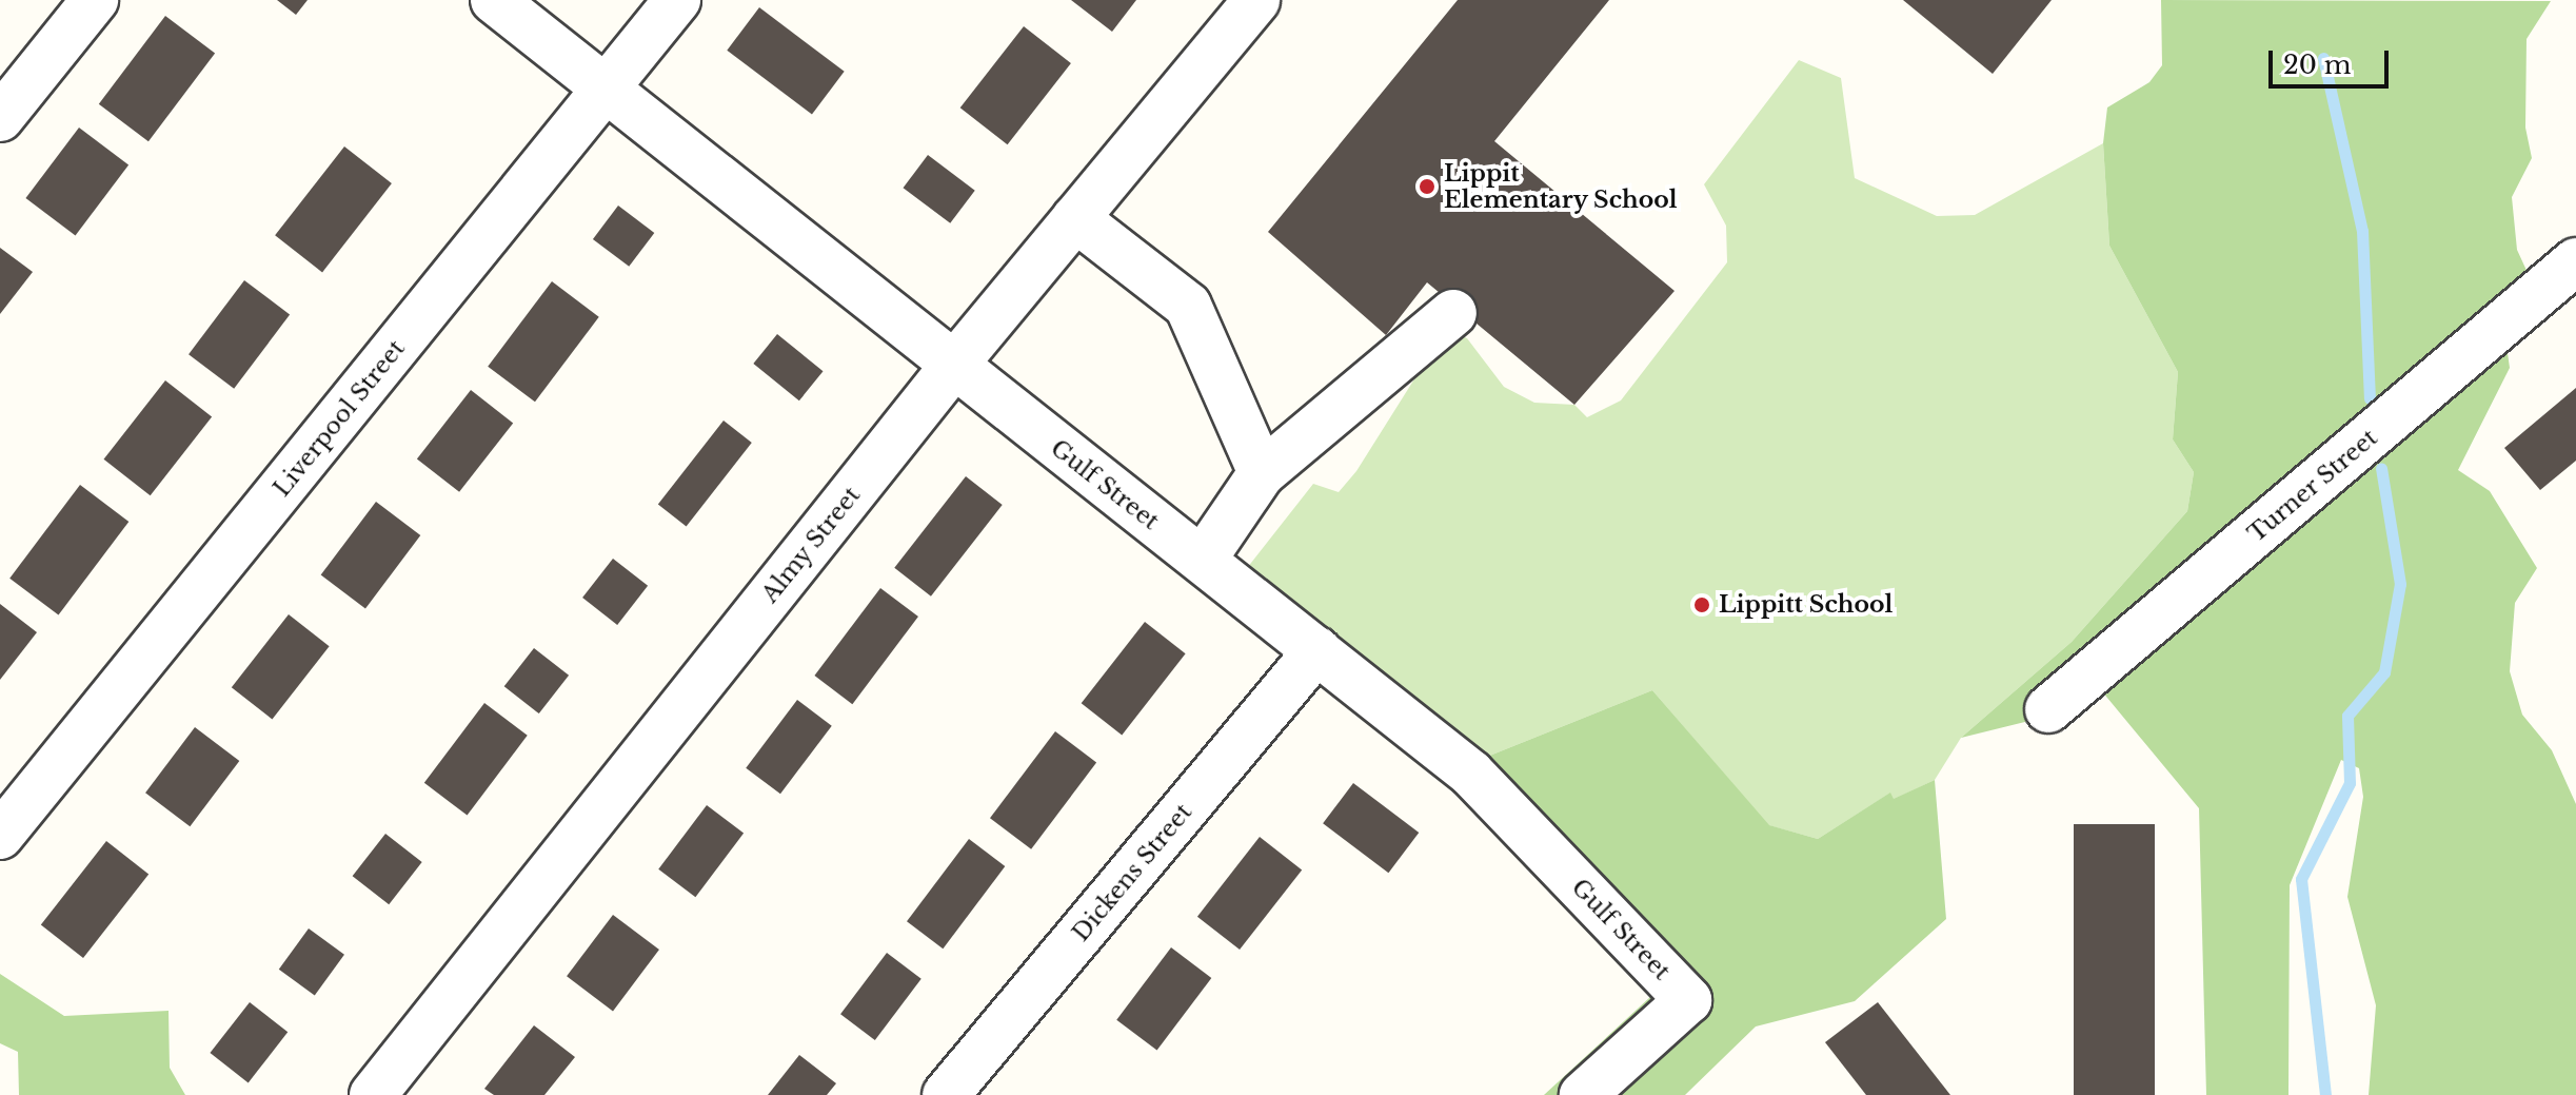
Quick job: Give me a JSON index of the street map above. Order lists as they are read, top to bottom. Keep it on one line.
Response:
{"streets":{"street":["Liverpool Street","Gulf Street","Turner Street","Almy Street","Dickens Street"]},"crossings":[["Liverpool Street","Gulf Street"],["Gulf Street","Almy Street"],["Gulf Street","Dickens Street"]],"places":["Lippit Elementary School","Lippitt School"],"scale_bar":"20 m"}
